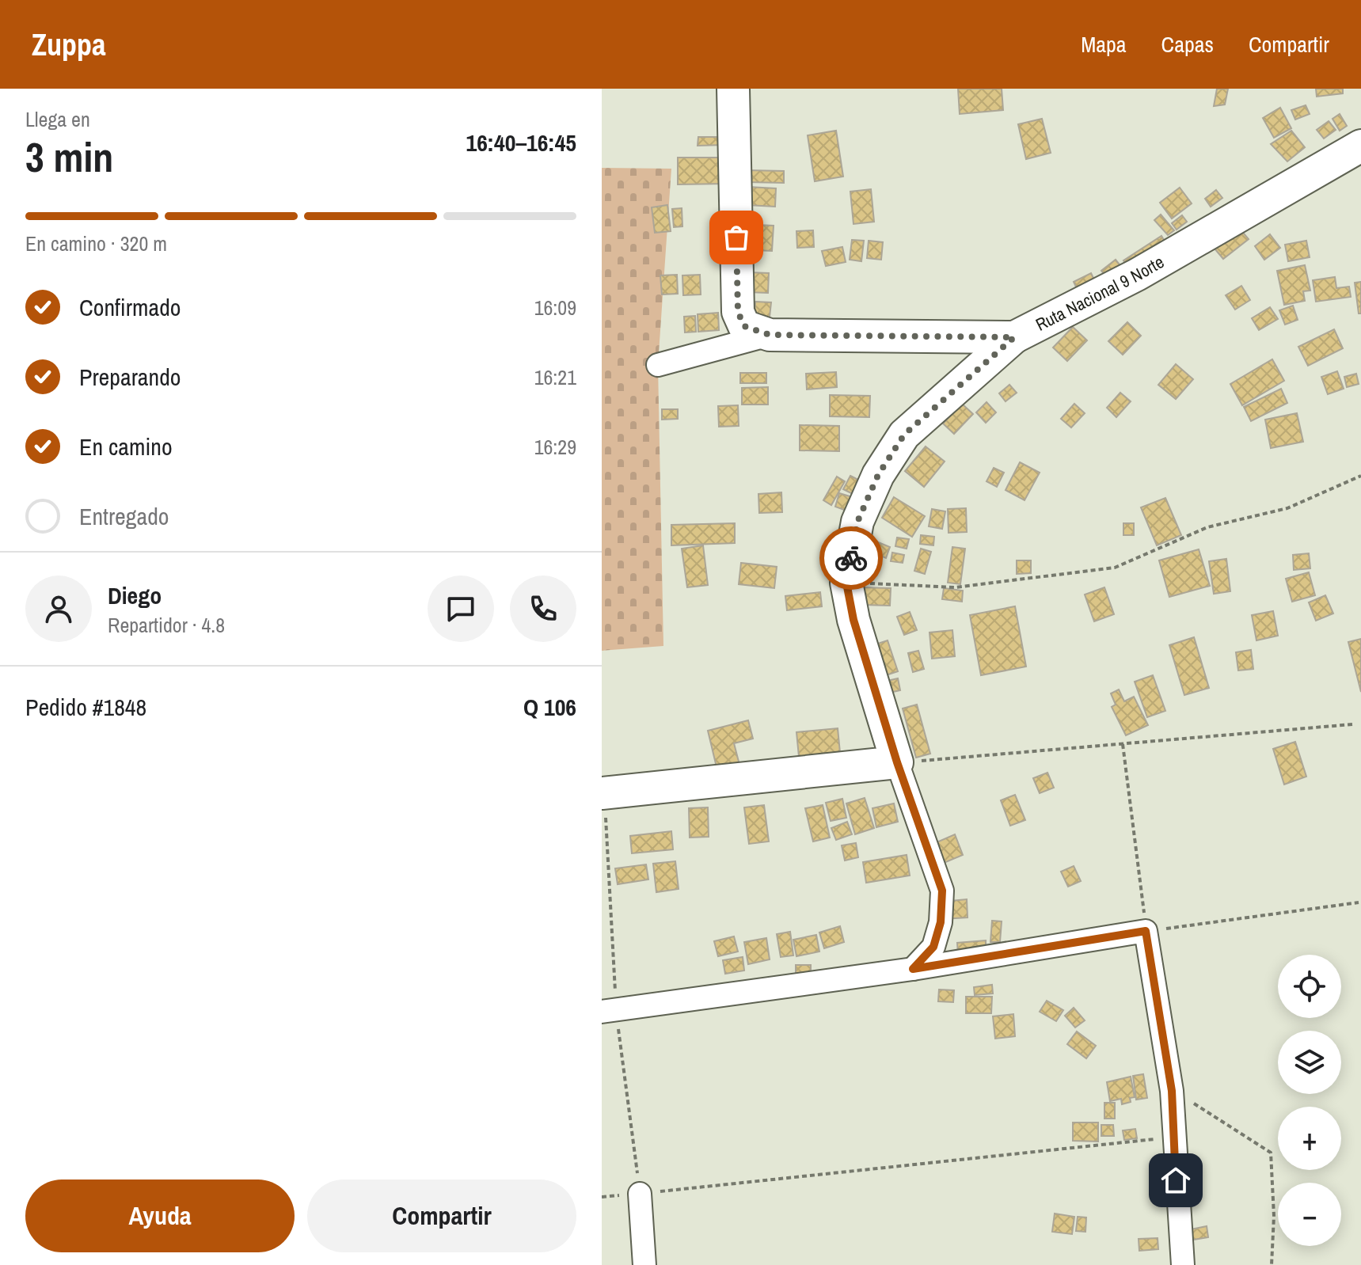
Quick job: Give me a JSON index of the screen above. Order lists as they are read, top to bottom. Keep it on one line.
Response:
{"streets":{"street":["Ruta Nacional 9 Norte"]},"page":{"header":"Zuppa","nav":["Mapa","Capas","Compartir"],"heading":["3 min","Llega en","16:40–16:45"],"panel":["Diego","Repartidor · 4.8","Pedido #1848","Q 106"],"bar":"En camino · 320 m","list":[["Confirmado","16:09"],["Preparando","16:21"],["En camino","16:29"],"Entregado"],"map_buttons":["+","−"],"buttons":["Ayuda","Compartir"]}}
